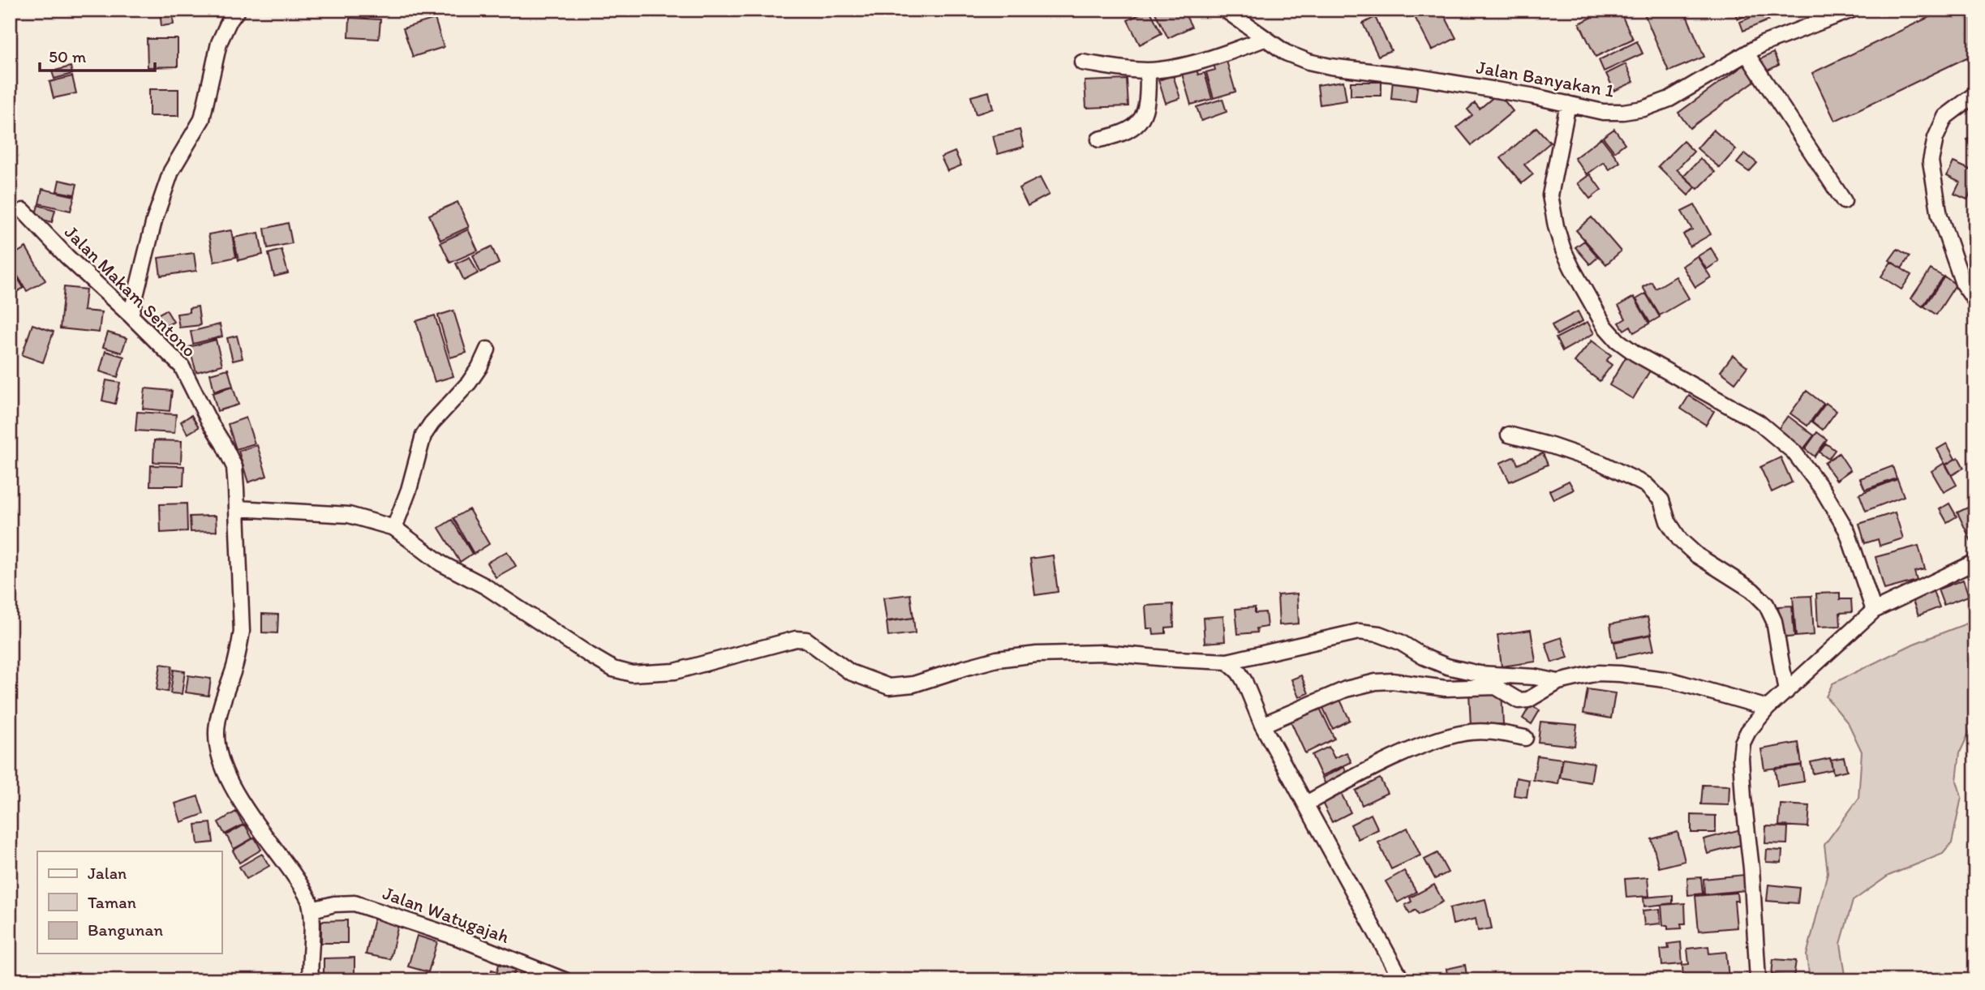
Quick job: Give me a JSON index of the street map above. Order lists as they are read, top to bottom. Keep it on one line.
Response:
{"streets":{"street":["Jalan Banyakan 1","Jalan Makam Sentono","Jalan Watugajah"]},"crossings":[["Jalan Makam Sentono","Jalan Watugajah"]],"legend":["Jalan","Taman","Bangunan"],"scale_bar":"50 m"}
